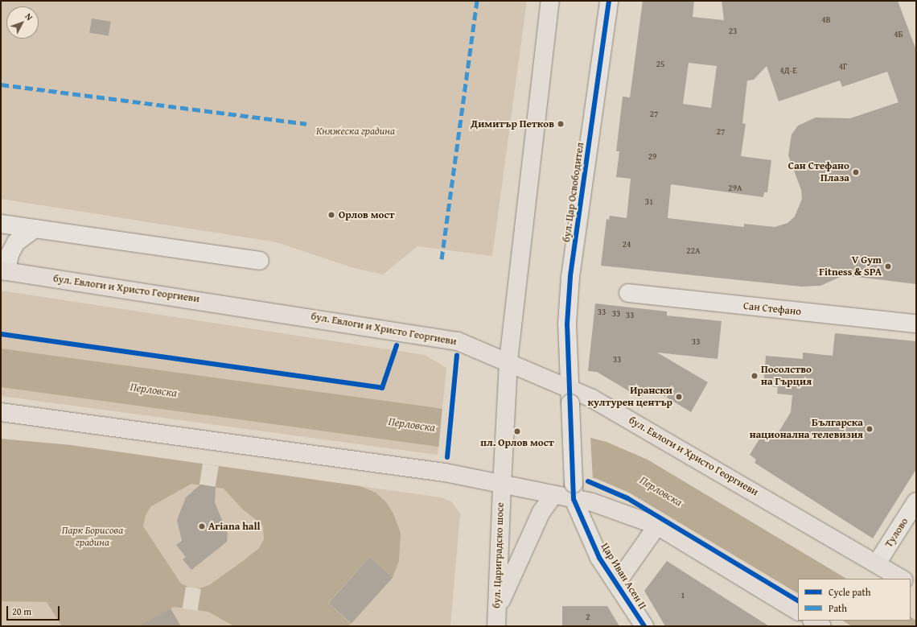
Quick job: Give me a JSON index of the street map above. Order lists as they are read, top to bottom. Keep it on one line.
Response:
{"streets":{"main road":["бул. Евлоги и Христо Георгиеви","бул. Цариградско шосе"],"street":["бул. Цар Освободител","Сан Стефано","Тулово","Цар Иван Асен II"]},"crossings":[["бул. Цар Освободител","бул. Евлоги и Христо Георгиеви"],["бул. Цар Освободител","Цар Иван Асен II"],["бул. Евлоги и Христо Георгиеви","Тулово"],["бул. Евлоги и Христо Георгиеви","бул. Цариградско шосе"]],"water":["Перловска"],"parks":["Княжеска градина","Парк Борисова градина"],"places":["Димитър Петков","Сан Стефано Плаза","Орлов мост","V Gym Fitness & SPA","Посолство на Гърция","Ирански културен център","Българска национална телевизия","пл. Орлов мост","Ariana hall"],"house_numbers":["4В","23","4Б","25","4Г","4Д-Е","27","27","29","29А","31","24","22А","33","33","33","33","33","1","2"],"legend":["Cycle path","Path"],"scale_bar":"20 m","north":"top right"}
